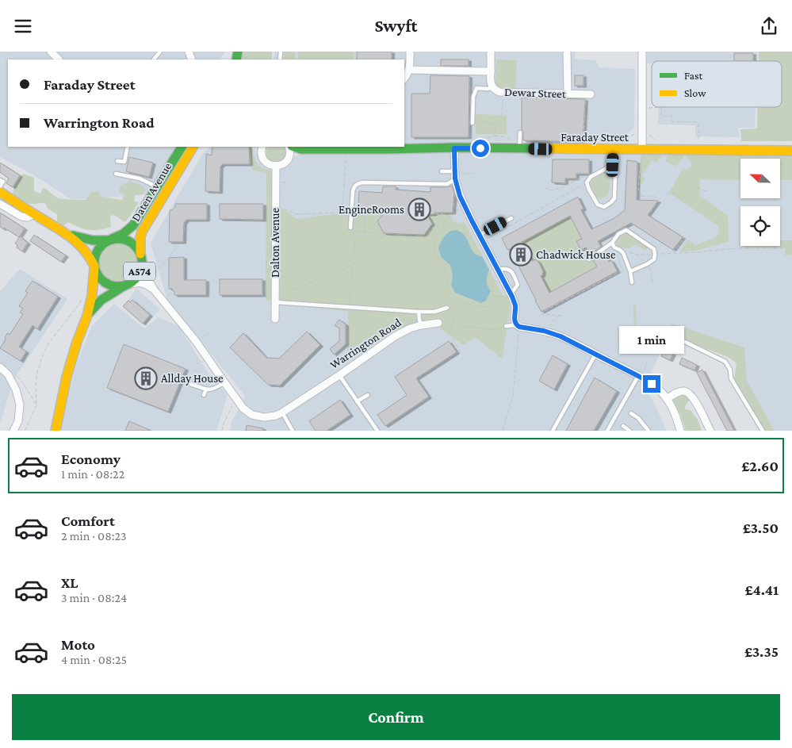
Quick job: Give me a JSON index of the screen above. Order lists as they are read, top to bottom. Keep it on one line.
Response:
{"streets":{"street":["Dewar Street","Faraday Street","Daten Avenue","Dalton Avenue","A574","Warrington Road"]},"crossings":[["Daten Avenue","A574"],["Daten Avenue","Warrington Road"],["A574","Warrington Road"]],"places":{"building":["EngineRooms","Chadwick House","Allday House"]},"legend":["Fast","Slow"],"north":"left","page":{"header":"Swyft","banner":["Faraday Street","Warrington Road"],"bubble":"1 min","list":[{"name":"Economy","note":"1 min · 08:22","value":"£2.60"},{"name":"Comfort","note":"2 min · 08:23","value":"£3.50"},{"name":"XL","note":"3 min · 08:24","value":"£4.41"},{"name":"Moto","note":"4 min · 08:25","value":"£3.35"}],"buttons":"Confirm"}}
